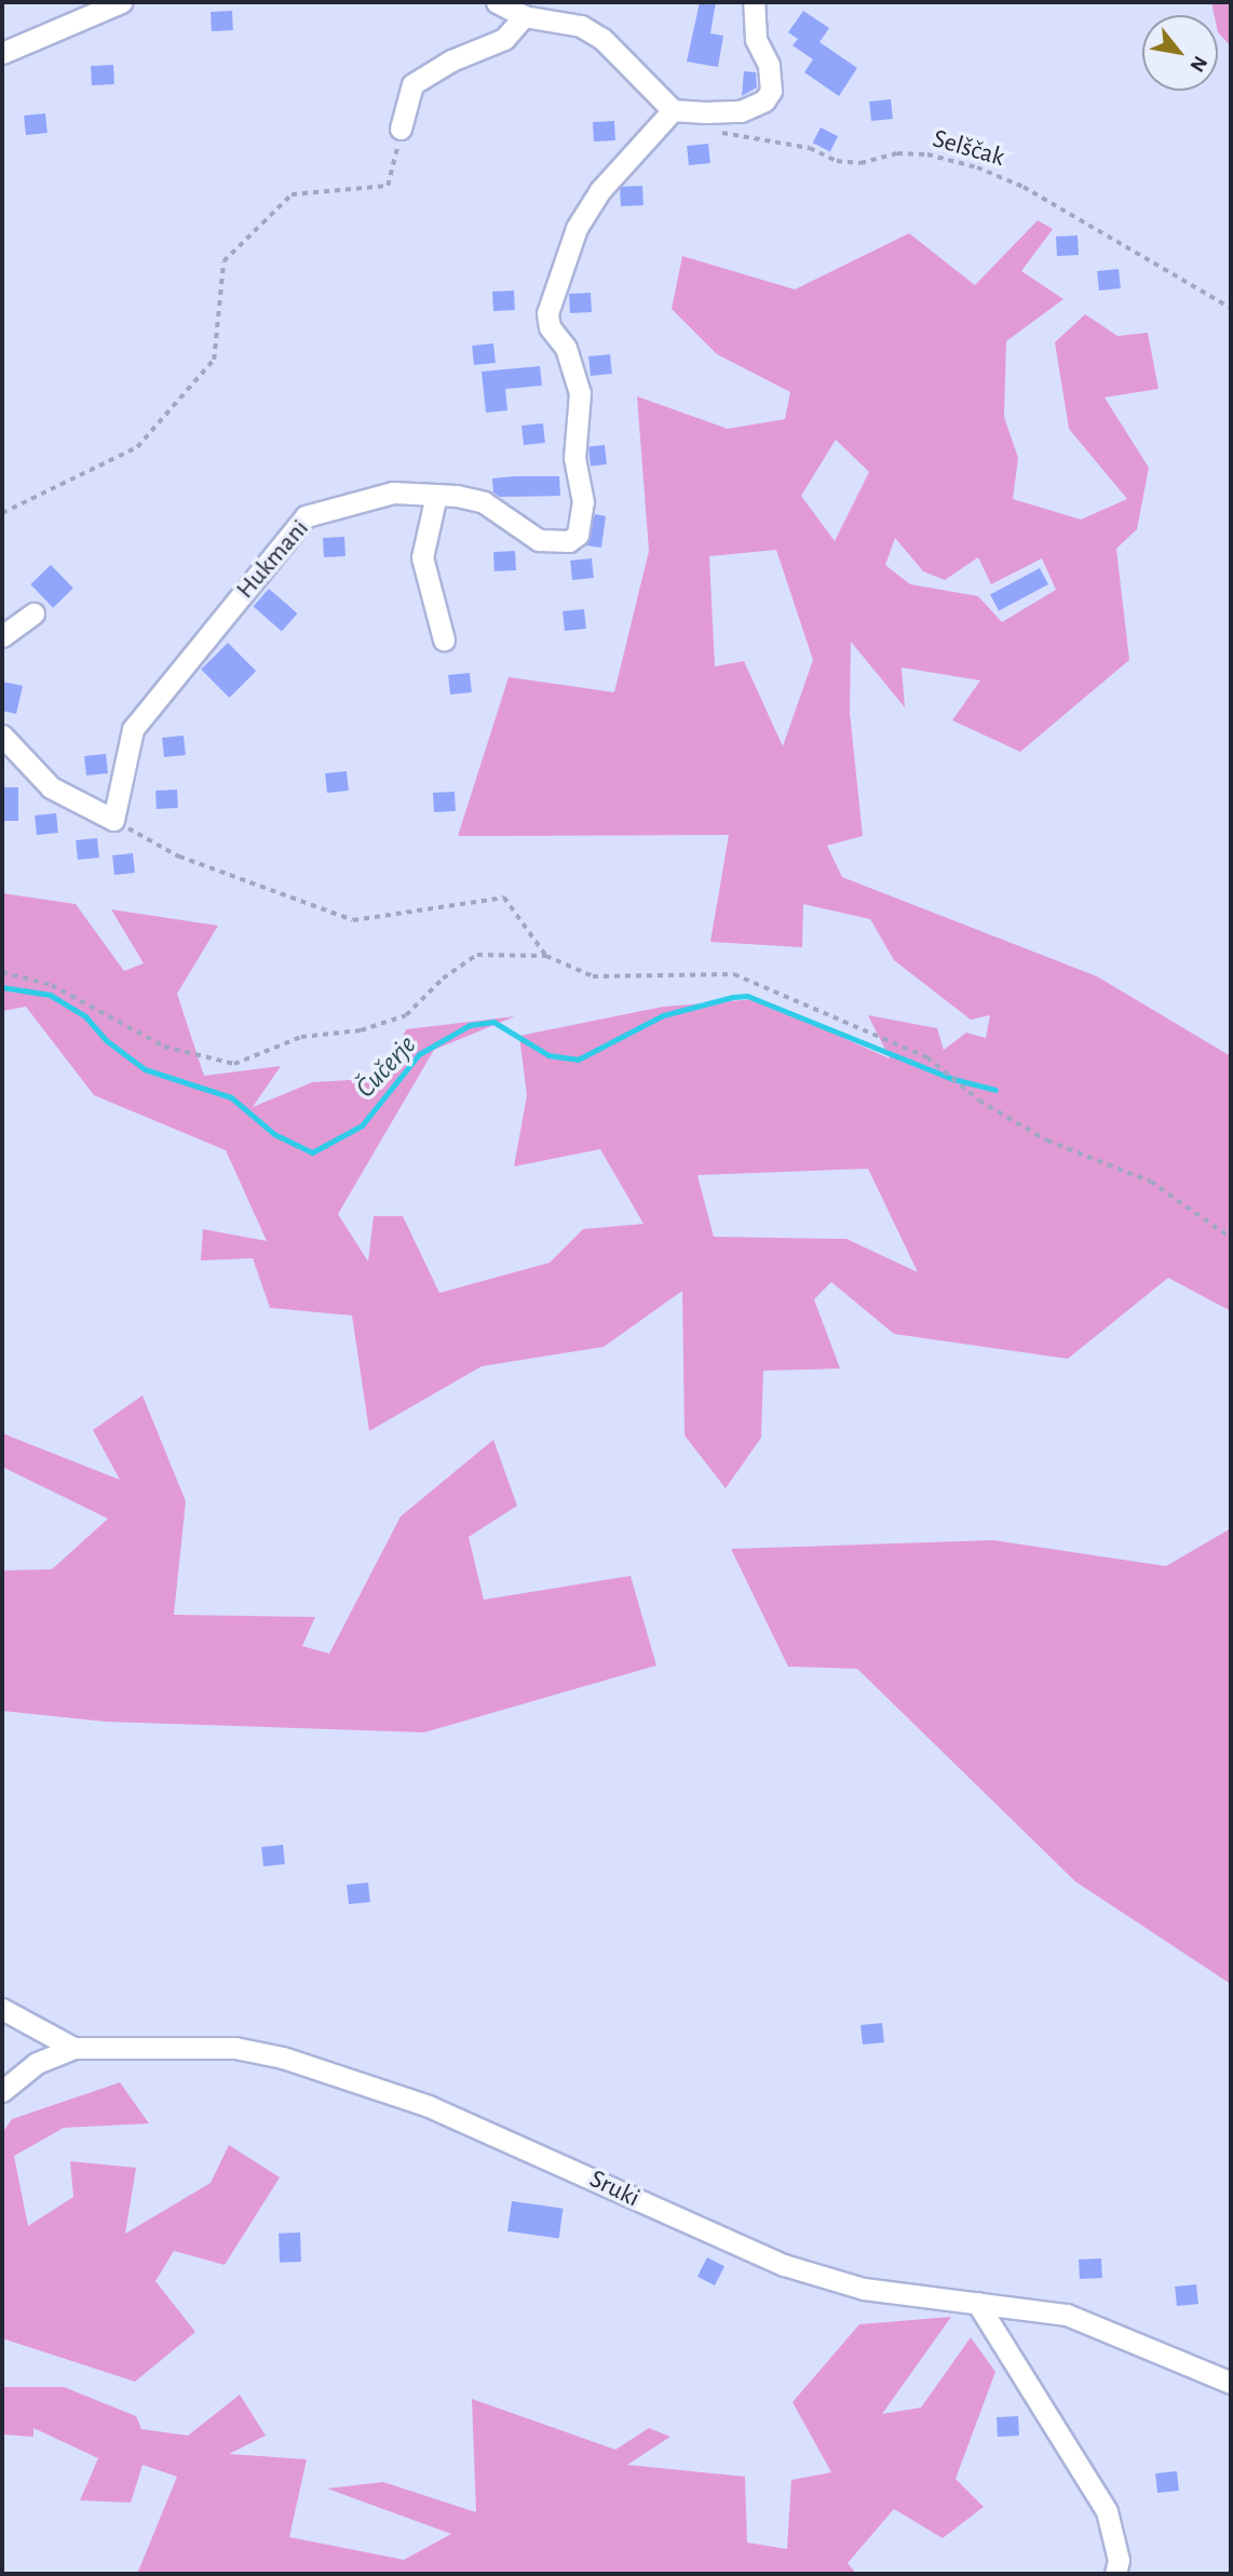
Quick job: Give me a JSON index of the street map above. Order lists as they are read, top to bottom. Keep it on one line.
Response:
{"streets":{"street":["Hukmani","Sruki"],"path":["Selščak"]},"water":["Čučerje"],"north":"bottom right"}
